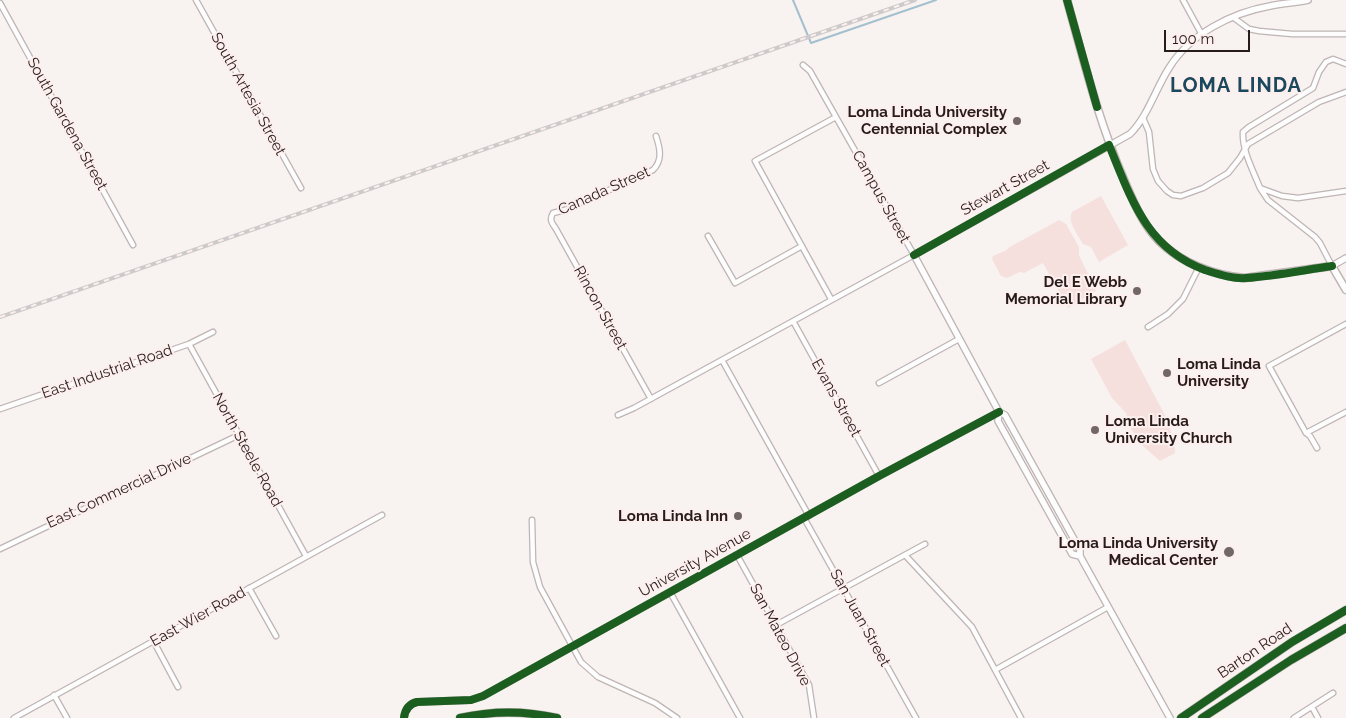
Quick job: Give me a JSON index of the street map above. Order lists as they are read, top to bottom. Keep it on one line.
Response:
{"streets":{"main road":["Barton Road"],"street":["South Artesia Street","South Gardena Street","Stewart Street","Canada Street","Campus Street","Rincon Street","East Industrial Road","Evans Street","North Steele Road","East Commercial Drive","University Avenue","East Wier Road","San Juan Street","San Mateo Drive"]},"crossings":[["Stewart Street","Campus Street"],["Stewart Street","Rincon Street"],["Stewart Street","Evans Street"],["Stewart Street","San Juan Street"],["Canada Street","Rincon Street"],["Campus Street","University Avenue"],["East Industrial Road","North Steele Road"],["Evans Street","University Avenue"],["North Steele Road","East Commercial Drive"],["North Steele Road","East Wier Road"],["University Avenue","San Juan Street"],["University Avenue","San Mateo Drive"]],"districts":["LOMA LINDA"],"places":["Loma Linda University Centennial Complex","Del E Webb Memorial Library","Loma Linda University","Loma Linda University Church","Loma Linda Inn","Loma Linda University Medical Center"],"scale_bar":"100 m"}
